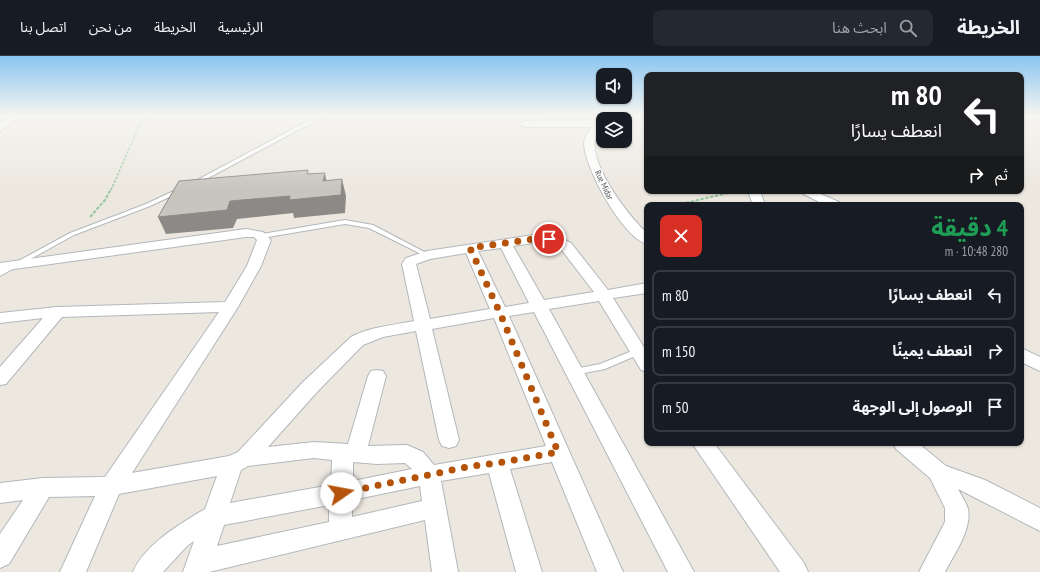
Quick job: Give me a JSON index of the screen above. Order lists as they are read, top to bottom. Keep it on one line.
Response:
{"streets":{"street":["Rue Midar"]},"page":{"header":"الخريطة","search":"ابحث هنا","nav":["الرئيسية","الخريطة","من نحن","اتصل بنا"],"turn":["80 m","انعطف يسارًا"],"then":"ثم","heading":["4 دقيقة","280 m · 10:48"],"list":[{"name":"انعطف يسارًا","value":"80 m"},{"name":"انعطف يمينًا","value":"150 m"},{"name":"الوصول إلى الوجهة","value":"50 m"}]}}
